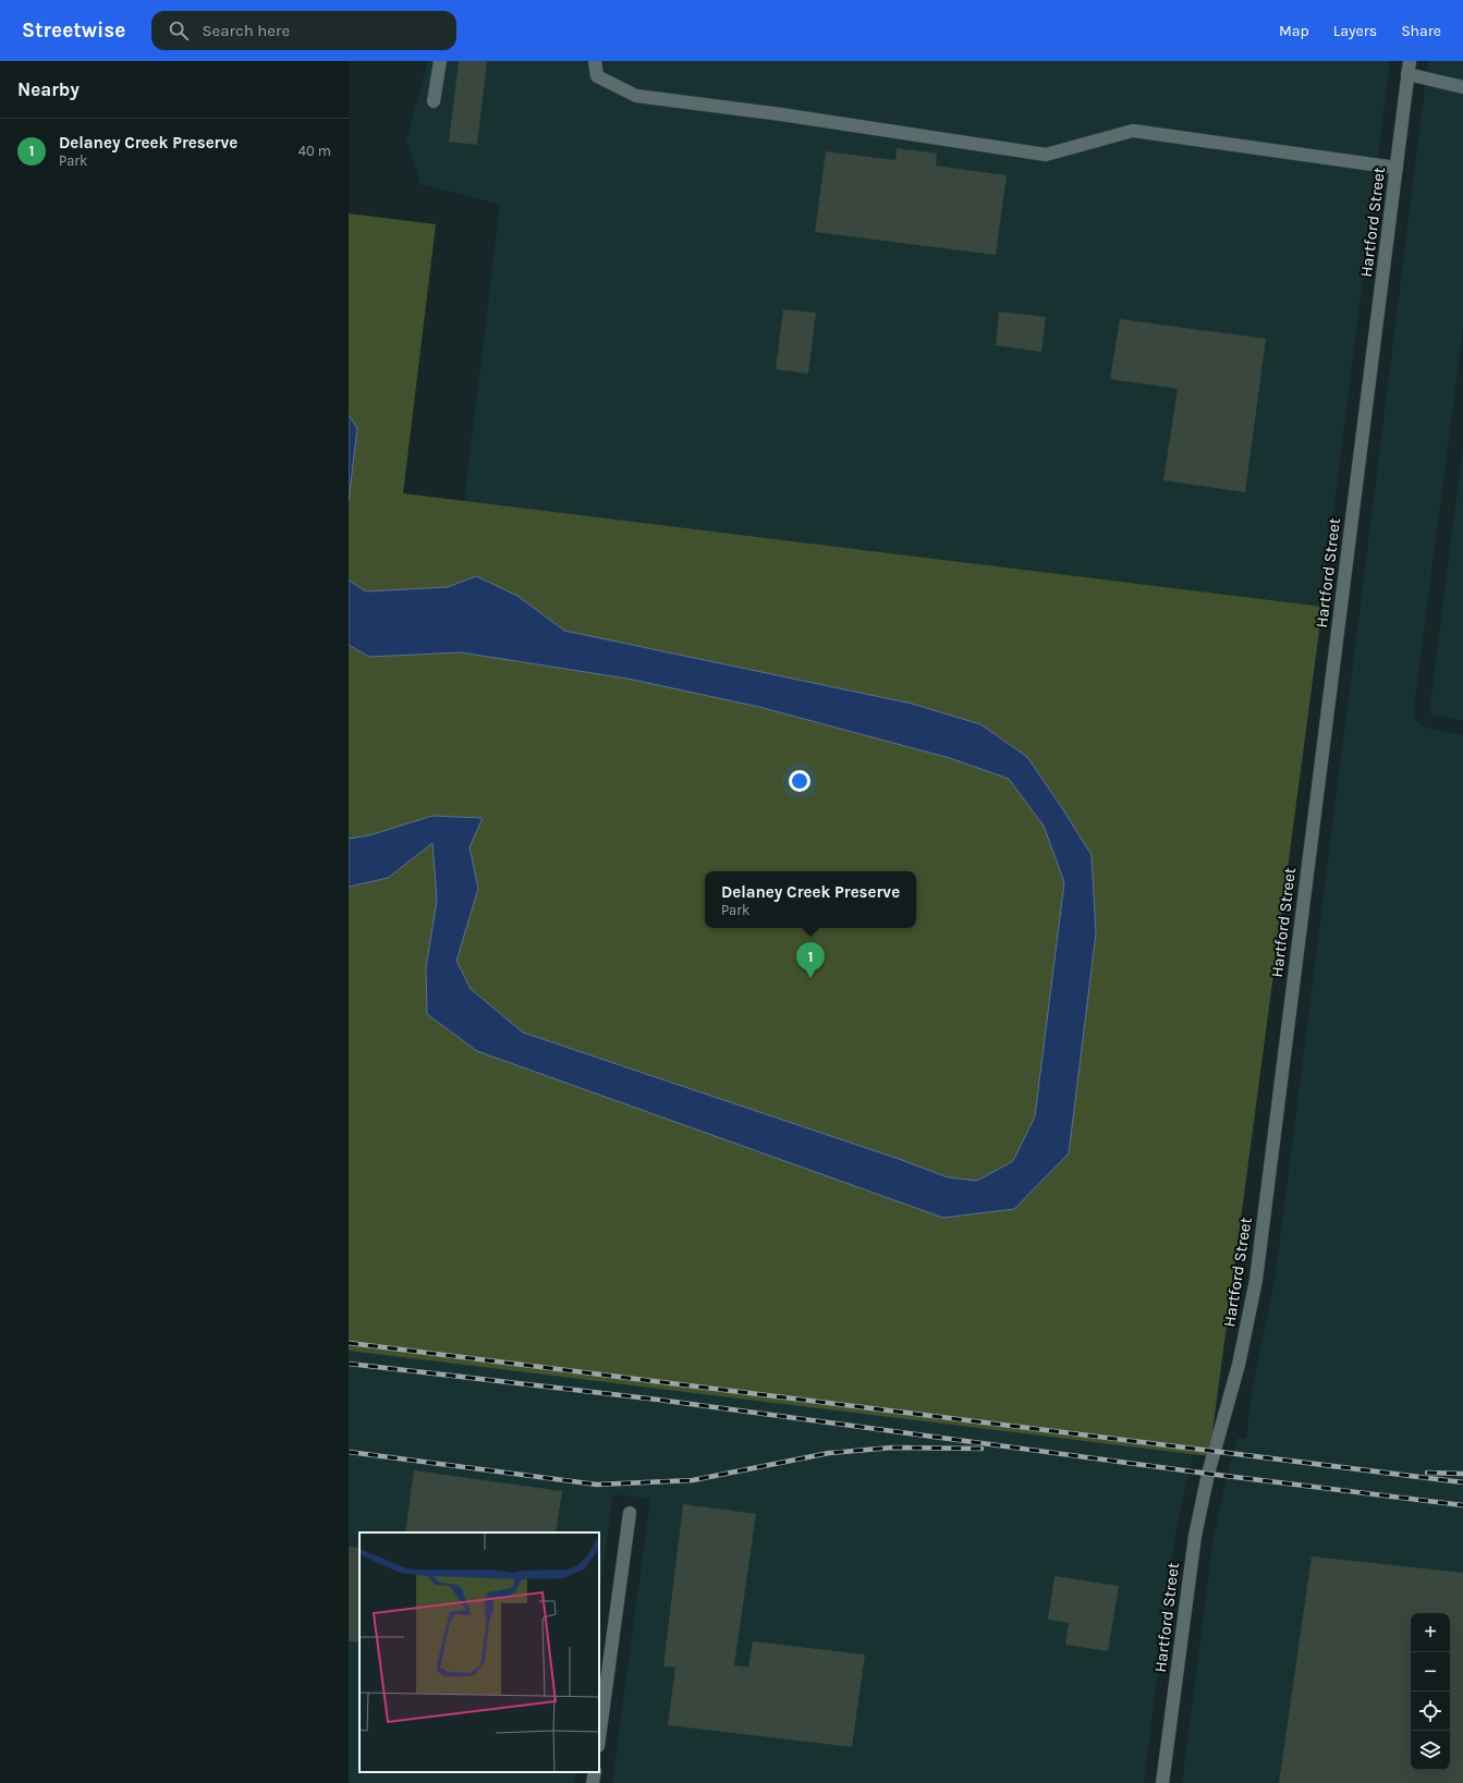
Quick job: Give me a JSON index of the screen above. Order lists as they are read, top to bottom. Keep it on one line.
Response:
{"streets":{"street":["Hartford Street"]},"page":{"header":"Streetwise","search":"Search here","nav":["Map","Layers","Share"],"heading":"Nearby","list":[{"mark":"1","name":"Delaney Creek Preserve","note":"Park","value":"40 m"}],"popup":["Delaney Creek Preserve","Park"],"pins":"1","map_buttons":["+","−"]}}
